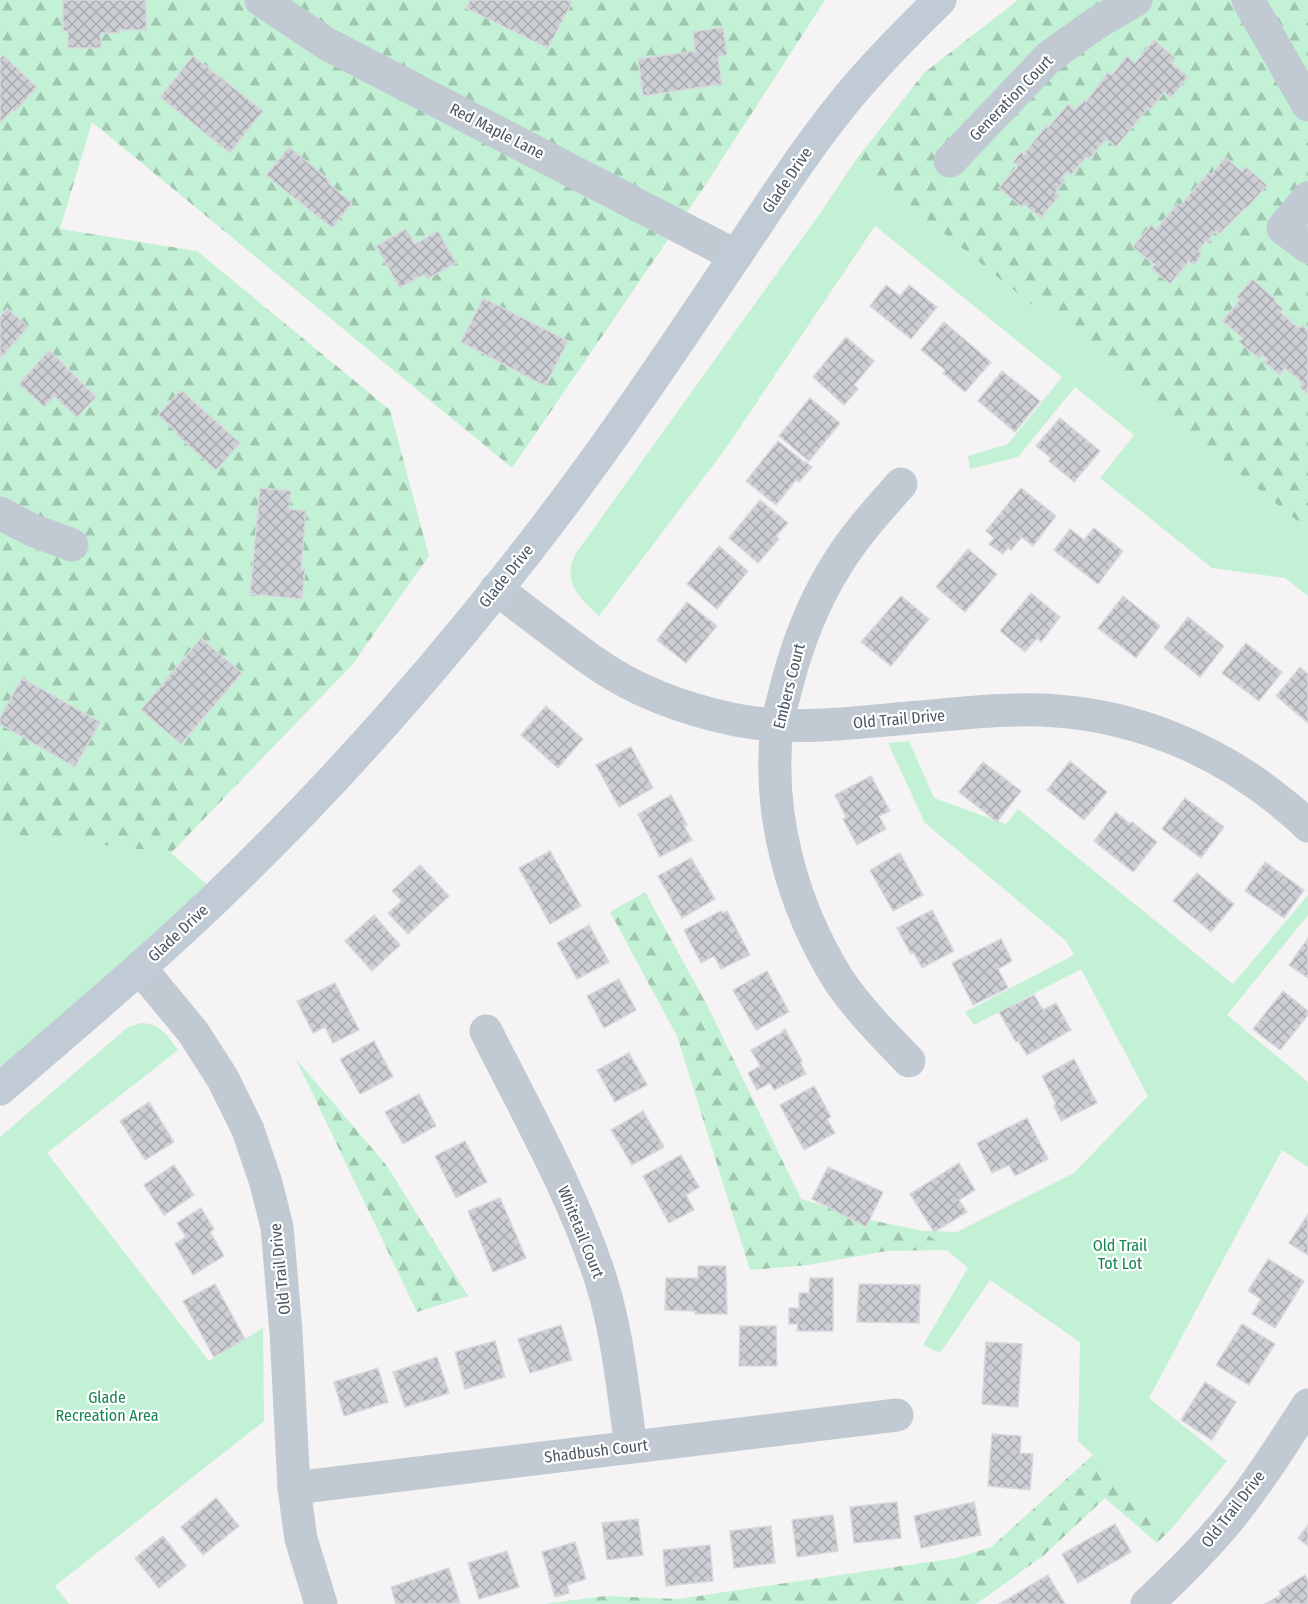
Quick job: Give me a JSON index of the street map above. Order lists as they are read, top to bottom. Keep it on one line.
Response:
{"streets":{"street":["Generation Court","Red Maple Lane","Glade Drive","Embers Court","Old Trail Drive","Whitetail Court","Shadbush Court"]},"crossings":[["Red Maple Lane","Glade Drive"],["Glade Drive","Old Trail Drive"],["Embers Court","Old Trail Drive"],["Old Trail Drive","Shadbush Court"],["Whitetail Court","Shadbush Court"]],"parks":["Old Trail Tot Lot","Glade Recreation Area"]}
